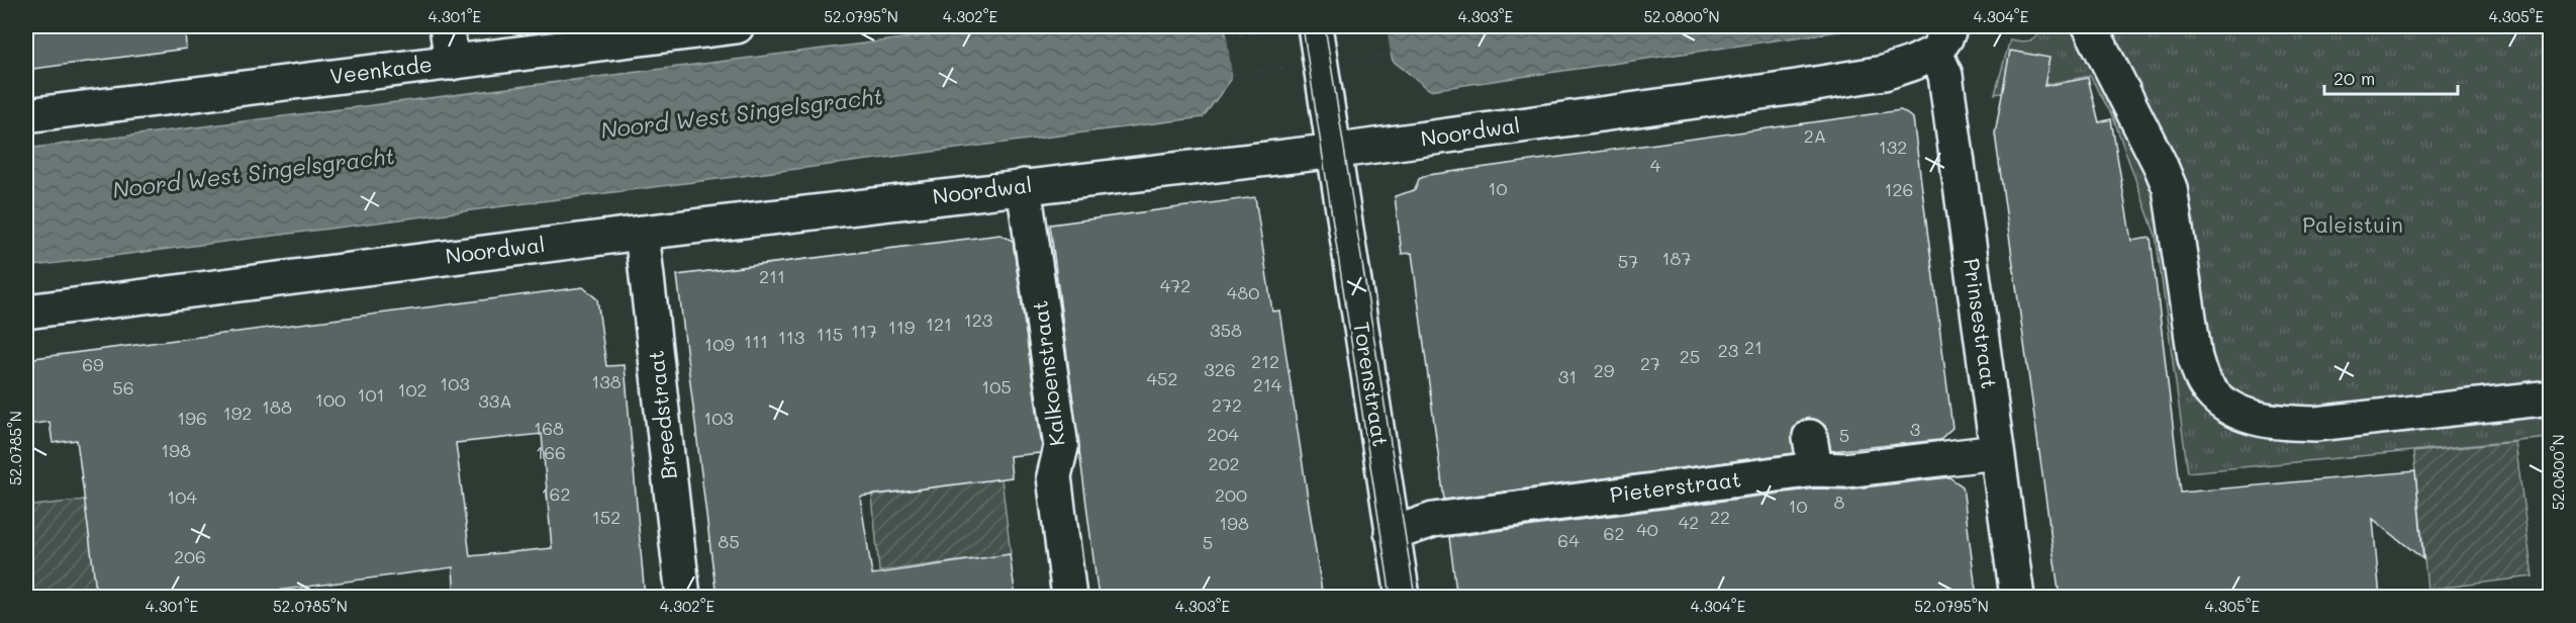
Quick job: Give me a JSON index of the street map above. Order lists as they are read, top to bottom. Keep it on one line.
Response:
{"streets":{"street":["Veenkade","Noordwal","Prinsestraat","Kalkoenstraat","Torenstraat","Breedstraat","Pieterstraat"]},"crossings":[["Noordwal","Prinsestraat"],["Noordwal","Kalkoenstraat"],["Noordwal","Torenstraat"],["Noordwal","Breedstraat"],["Prinsestraat","Pieterstraat"],["Torenstraat","Pieterstraat"]],"water":["Noord West Singelsgracht"],"parks":["Paleistuin"],"house_numbers":["2A","132","4","10","126","187","57","211","472","480","123","121","119","358","117","115","113","111","109","21","23","25","212","27","69","326","29","31","452","138","103","214","105","56","102","101","100","33A","272","188","192","196","103","168","3","204","5","198","166","202","162","200","104","8","10","152","22","42","198","40","62","64","85","5","206"],"scale_bar":"20 m","coordinates":["4.301°E","52.0795°N","4.302°E","4.303°E","52.0800°N","4.304°E","4.305°E","52.0785°N"]}
